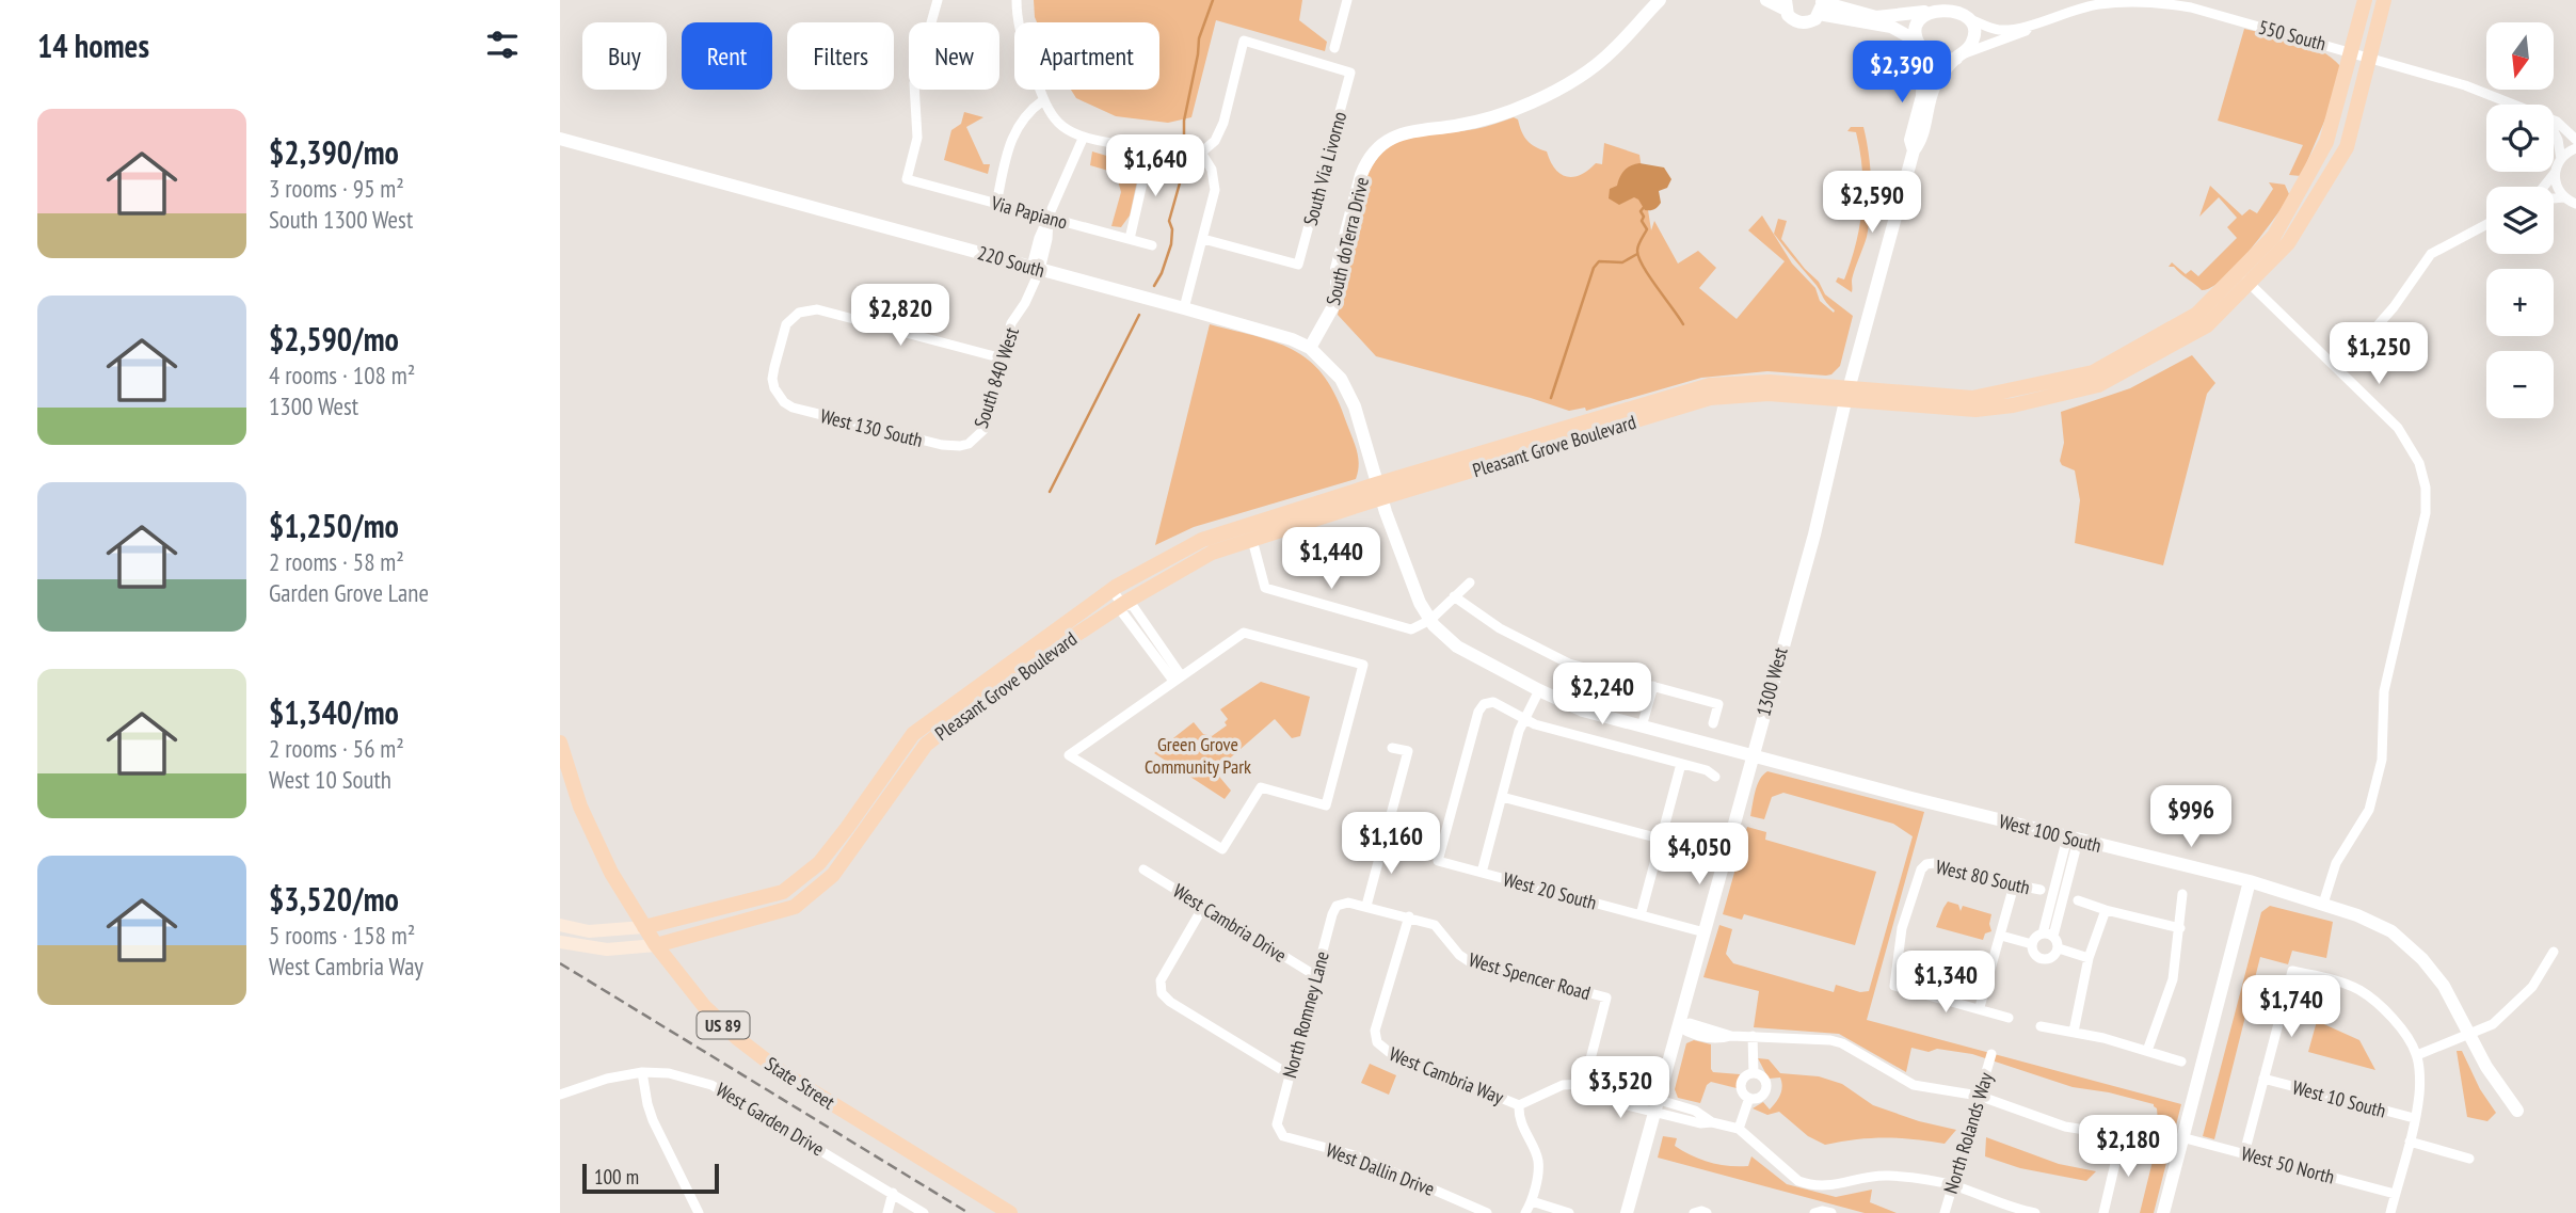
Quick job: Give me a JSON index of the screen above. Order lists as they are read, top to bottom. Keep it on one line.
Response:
{"streets":{"main road":["Pleasant Grove Boulevard","US 89","State Street"],"street":["550 South","South Via Livorno","Via Papiano","South doTerra Drive","220 South","South 840 West","West 130 South","1300 West","West 100 South","West 80 South","West 20 South","West Cambria Drive","West Spencer Road","North Romney Lane","West Cambria Way","West 10 South","West Garden Drive","North Rolands Way","West 50 North","West Dallin Drive"]},"crossings":[["550 South","Pleasant Grove Boulevard"],["Via Papiano","South 840 West"],["South doTerra Drive","220 South"],["220 South","South 840 West"],["220 South","Pleasant Grove Boulevard"],["220 South","West 100 South"],["South 840 West","West 130 South"],["Pleasant Grove Boulevard","1300 West"],["Pleasant Grove Boulevard","State Street"],["1300 West","West 100 South"],["1300 West","West 20 South"],["1300 West","West Cambria Way"],["West Cambria Drive","North Romney Lane"],["West Spencer Road","North Romney Lane"],["West Spencer Road","West Cambria Way"],["North Romney Lane","West Dallin Drive"]],"parks":["Green Grove Community Park"],"scale_bar":"100 m","north":"bottom","page":{"heading":"14 homes","map_buttons":["+","−"],"chip":["Buy","Rent","Filters","New","Apartment"],"price":["$2,390","$1,640","$2,590","$2,820","$1,250","$1,440","$2,240","$996","$1,160","$4,050","$1,340","$1,740","$3,520","$2,180"],"list":[{"name":"$2,390/mo","note":"3 rooms · 95 m² · South 1300 West"},{"name":"$2,590/mo","note":"4 rooms · 108 m² · 1300 West"},{"name":"$1,250/mo","note":"2 rooms · 58 m² · Garden Grove Lane"},{"name":"$1,340/mo","note":"2 rooms · 56 m² · West 10 South"},{"name":"$3,520/mo","note":"5 rooms · 158 m² · West Cambria Way"}],"scale":"100 m"}}
